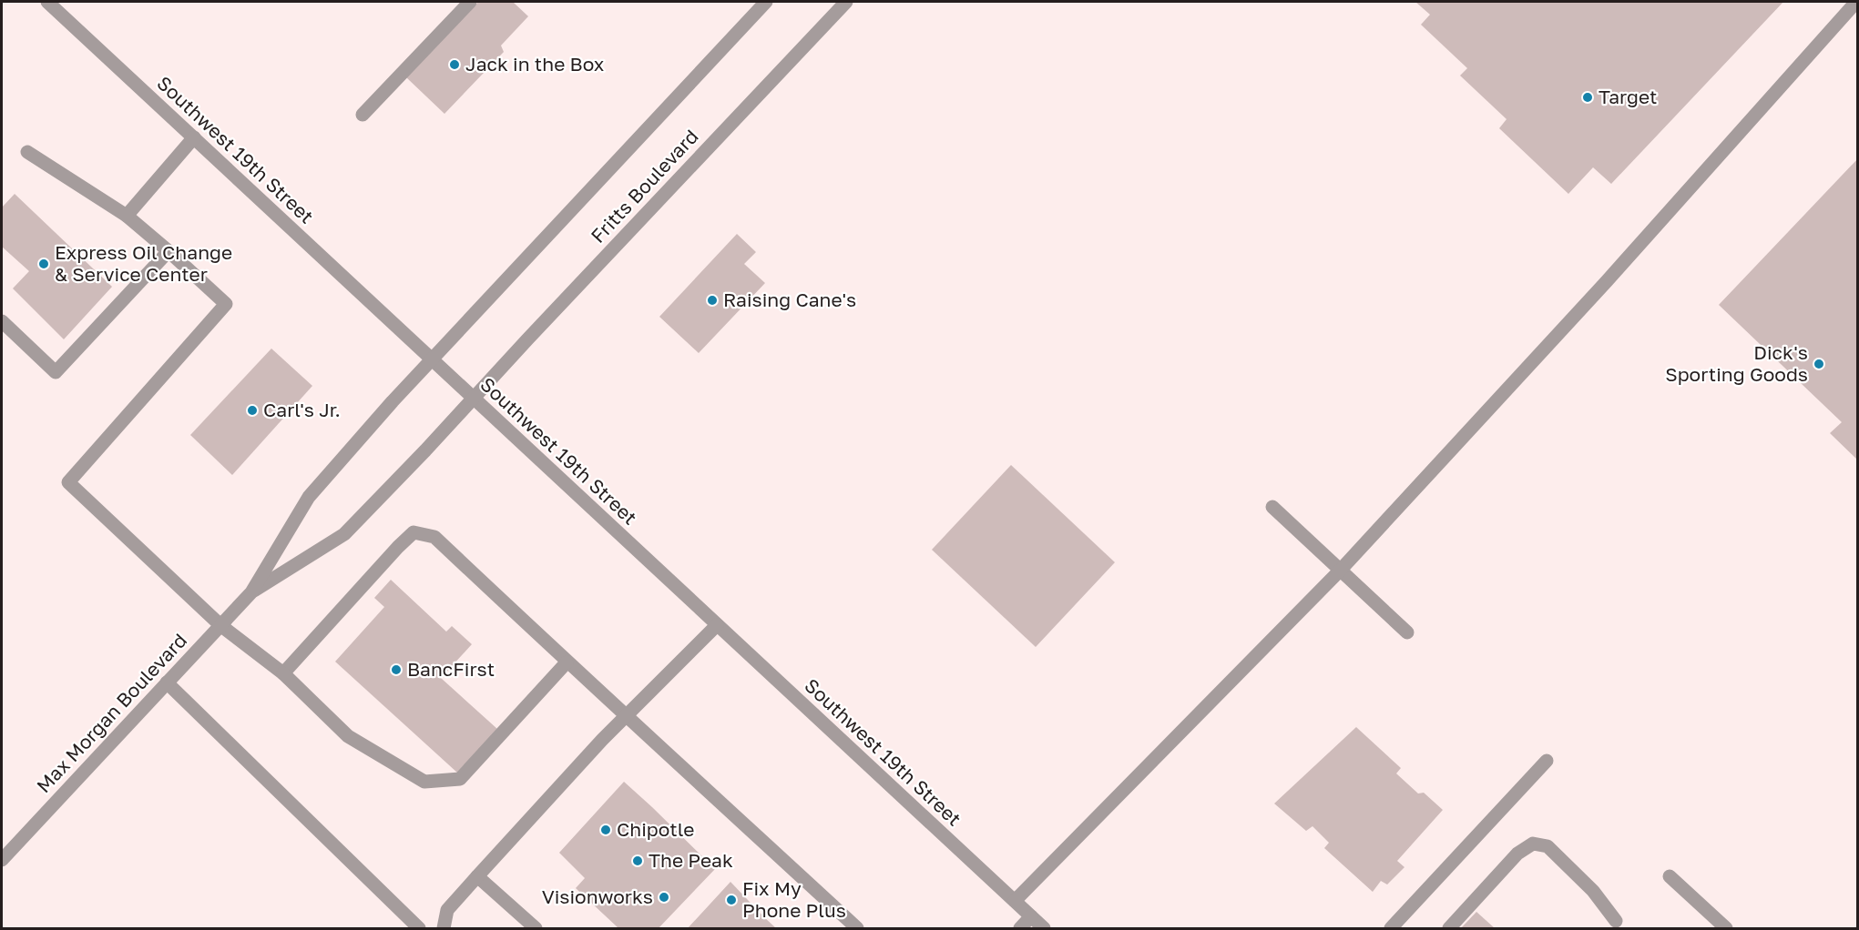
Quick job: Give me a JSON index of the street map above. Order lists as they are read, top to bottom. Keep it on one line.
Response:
{"streets":{"street":["Southwest 19th Street","Fritts Boulevard","Max Morgan Boulevard"]},"crossings":[["Southwest 19th Street","Fritts Boulevard"],["Southwest 19th Street","Max Morgan Boulevard"],["Fritts Boulevard","Max Morgan Boulevard"]],"places":["Jack in the Box","Target","Express Oil Change & Service Center","Raising Cane's","Dick's Sporting Goods","Carl's Jr.","BancFirst","Chipotle","The Peak","Visionworks","Fix My Phone Plus"]}
